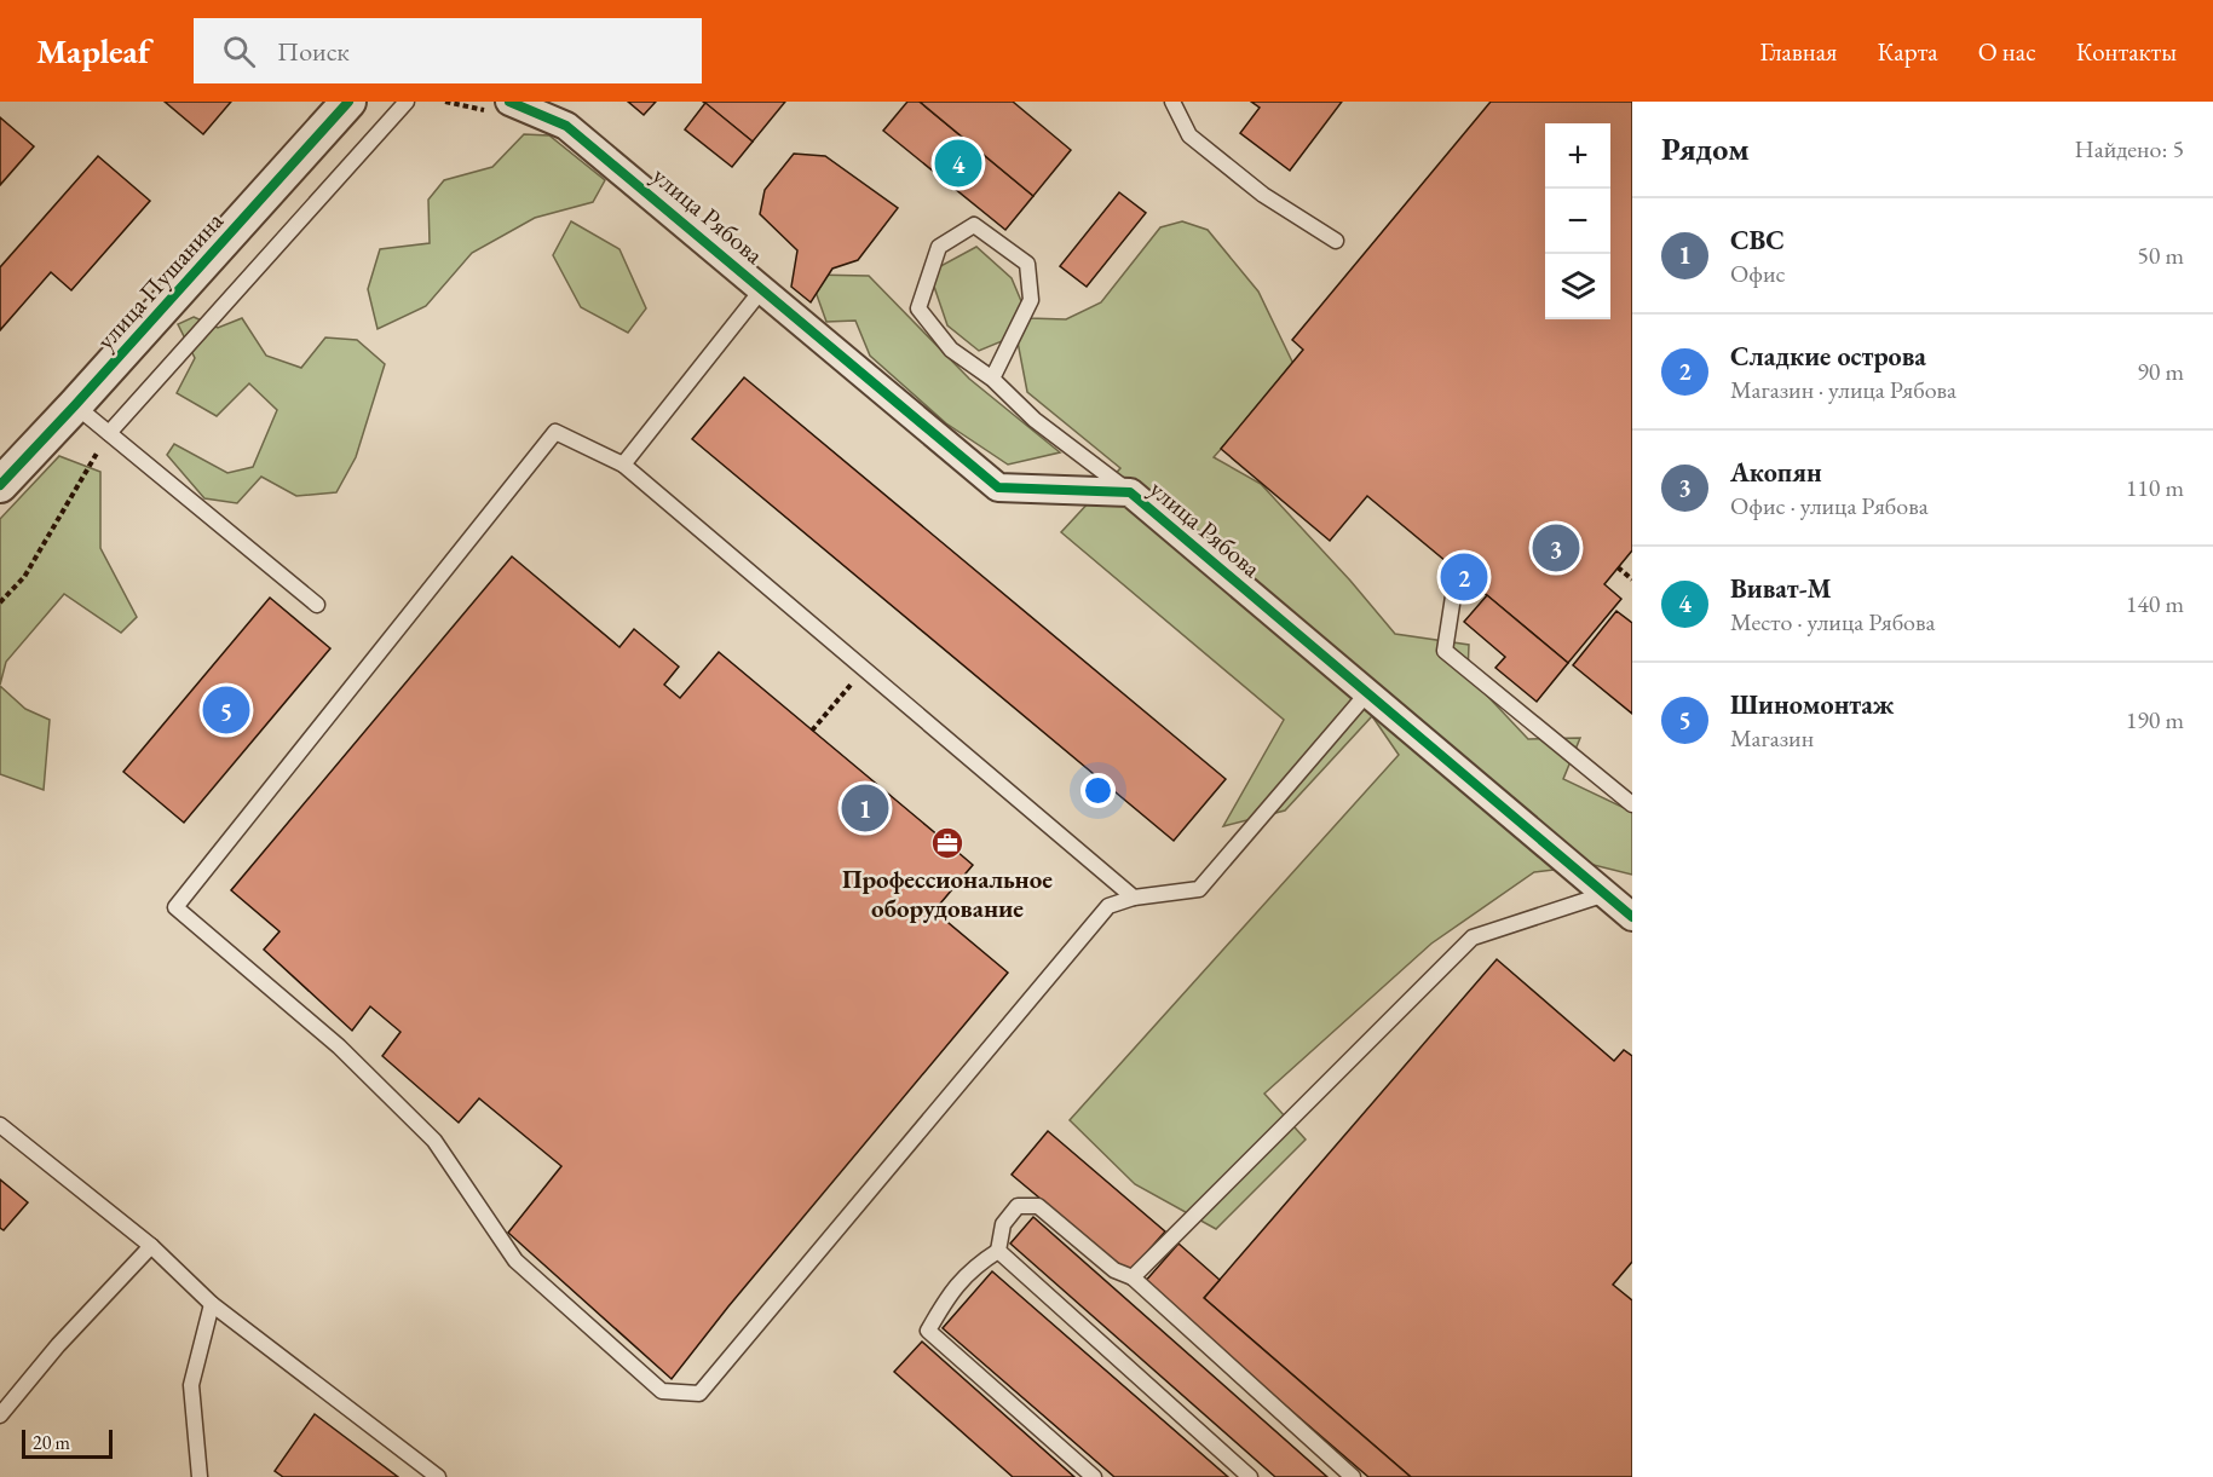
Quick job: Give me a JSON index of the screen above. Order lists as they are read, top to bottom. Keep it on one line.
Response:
{"streets":{"street":["улица Рябова","улица Пушанина"]},"places":{"office":["Профессиональное оборудование"]},"scale_bar":"20 m","page":{"header":"Mapleaf","search":"Поиск","nav":["Главная","Карта","О нас","Контакты"],"heading":["Рядом","Найдено: 5"],"map_buttons":["+","−"],"pins":["4","3","2","5","1"],"list":[{"mark":"1","name":"СВС","note":"Офис","value":"50 m"},{"mark":"2","name":"Сладкие острова","note":"Магазин · улица Рябова","value":"90 m"},{"mark":"3","name":"Акопян","note":"Офис · улица Рябова","value":"110 m"},{"mark":"4","name":"Виват-М","note":"Место · улица Рябова","value":"140 m"},{"mark":"5","name":"Шиномонтаж","note":"Магазин","value":"190 m"}],"scale":"20 m"}}
